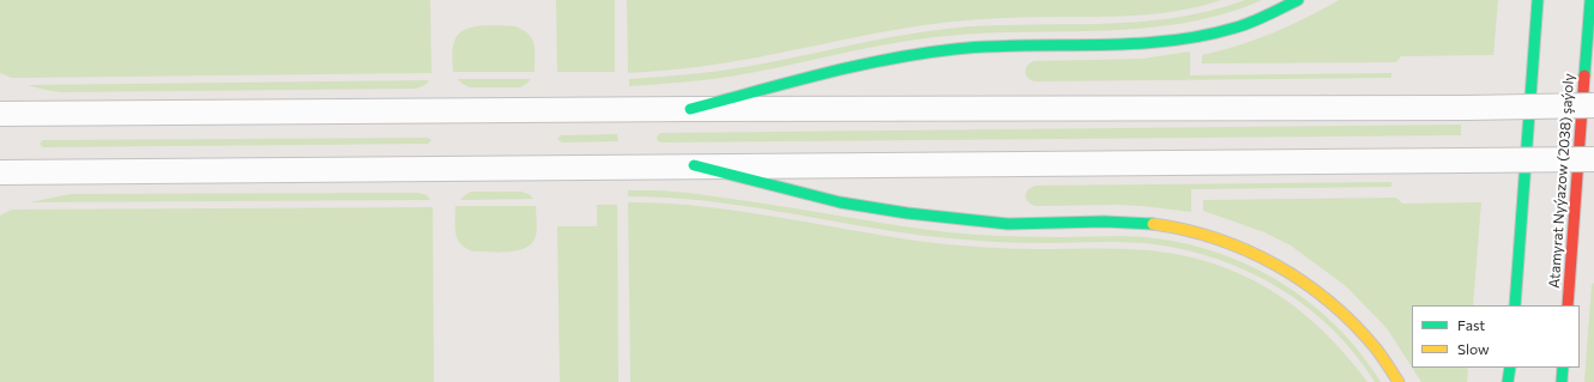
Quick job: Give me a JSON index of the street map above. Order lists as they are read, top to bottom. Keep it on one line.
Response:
{"streets":{"main road":["Atamyrat Nyýazow (2038) şaýoly"]},"legend":["Fast","Slow"]}
